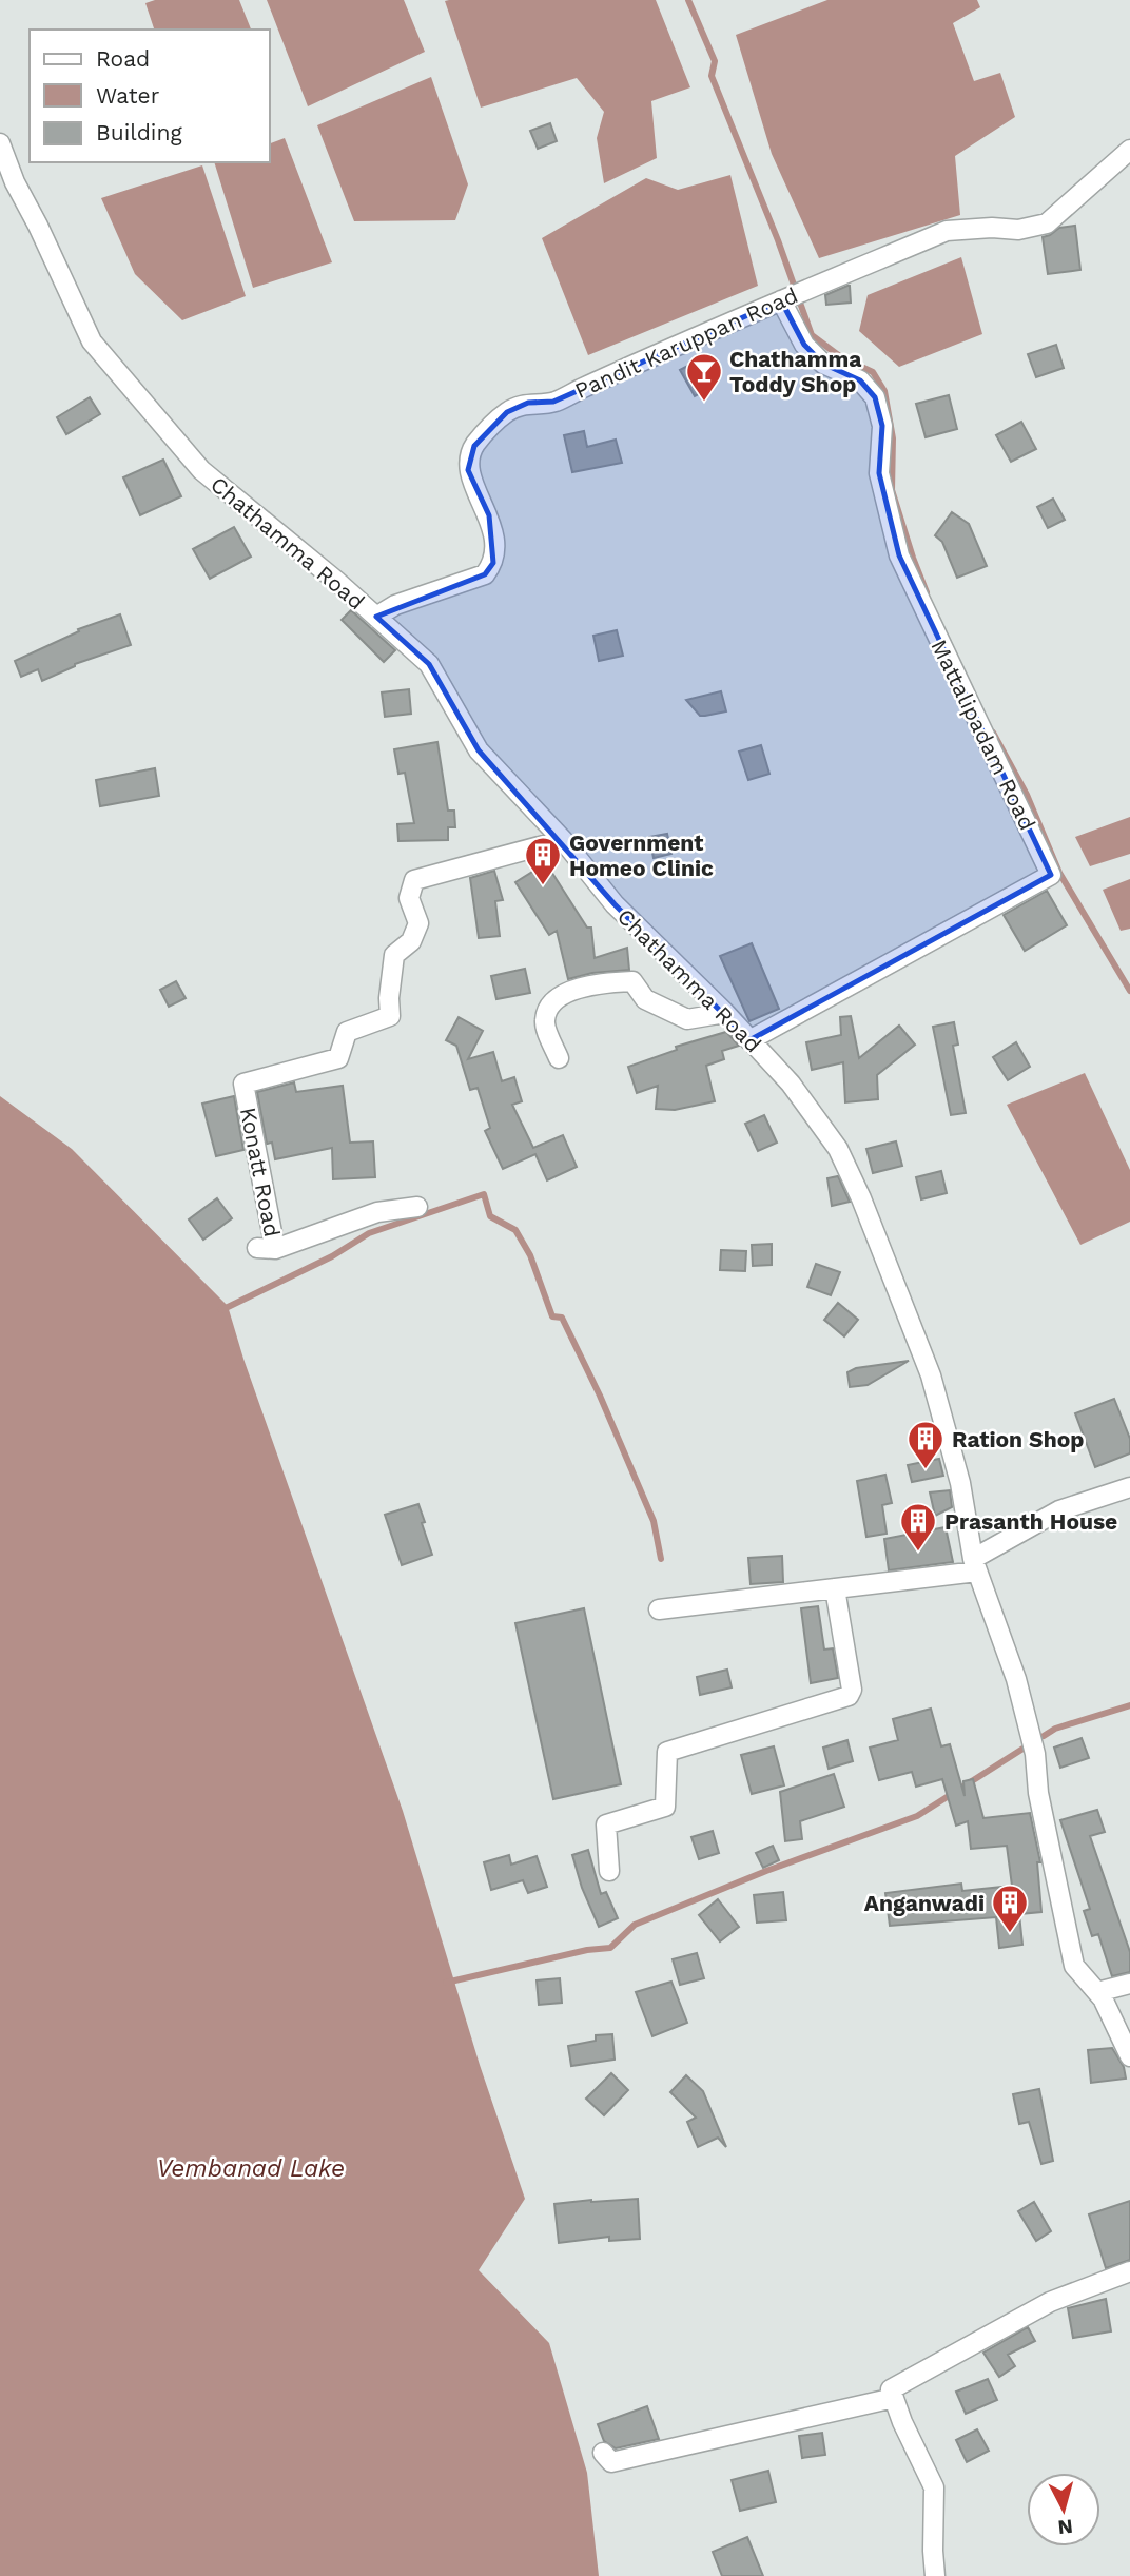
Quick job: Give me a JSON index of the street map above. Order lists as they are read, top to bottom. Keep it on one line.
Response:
{"streets":{"street":["Pandit Karuppan Road","Chathamma Road","Mattalipadam Road","Konatt Road"]},"crossings":[["Pandit Karuppan Road","Chathamma Road"],["Pandit Karuppan Road","Mattalipadam Road"],["Chathamma Road","Mattalipadam Road"],["Chathamma Road","Konatt Road"]],"water":["Vembanad Lake"],"places":{"bar":["Chathamma Toddy Shop"],"building":["Government Homeo Clinic","Ration Shop","Prasanth House","Anganwadi"]},"legend":["Road","Water","Building"],"north":"bottom"}
